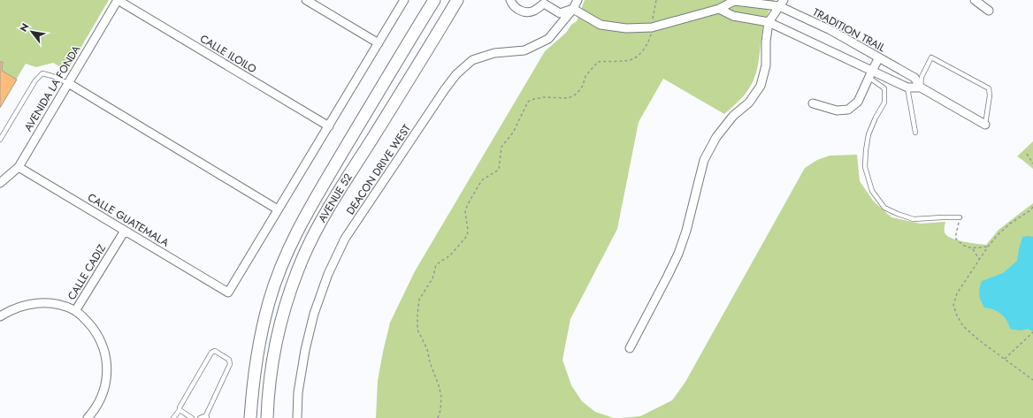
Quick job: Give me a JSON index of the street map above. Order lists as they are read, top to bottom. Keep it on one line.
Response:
{"streets":{"main road":["AVENUE 52"],"street":["TRADITION TRAIL","CALLE ILOILO","AVENIDA LA FONDA","DEACON DRIVE WEST","CALLE GUATEMALA","CALLE CADIZ"]},"crossings":[["TRADITION TRAIL","DEACON DRIVE WEST"],["CALLE ILOILO","AVENIDA LA FONDA"],["AVENIDA LA FONDA","CALLE GUATEMALA"],["CALLE GUATEMALA","CALLE CADIZ"]],"north":"top left"}
